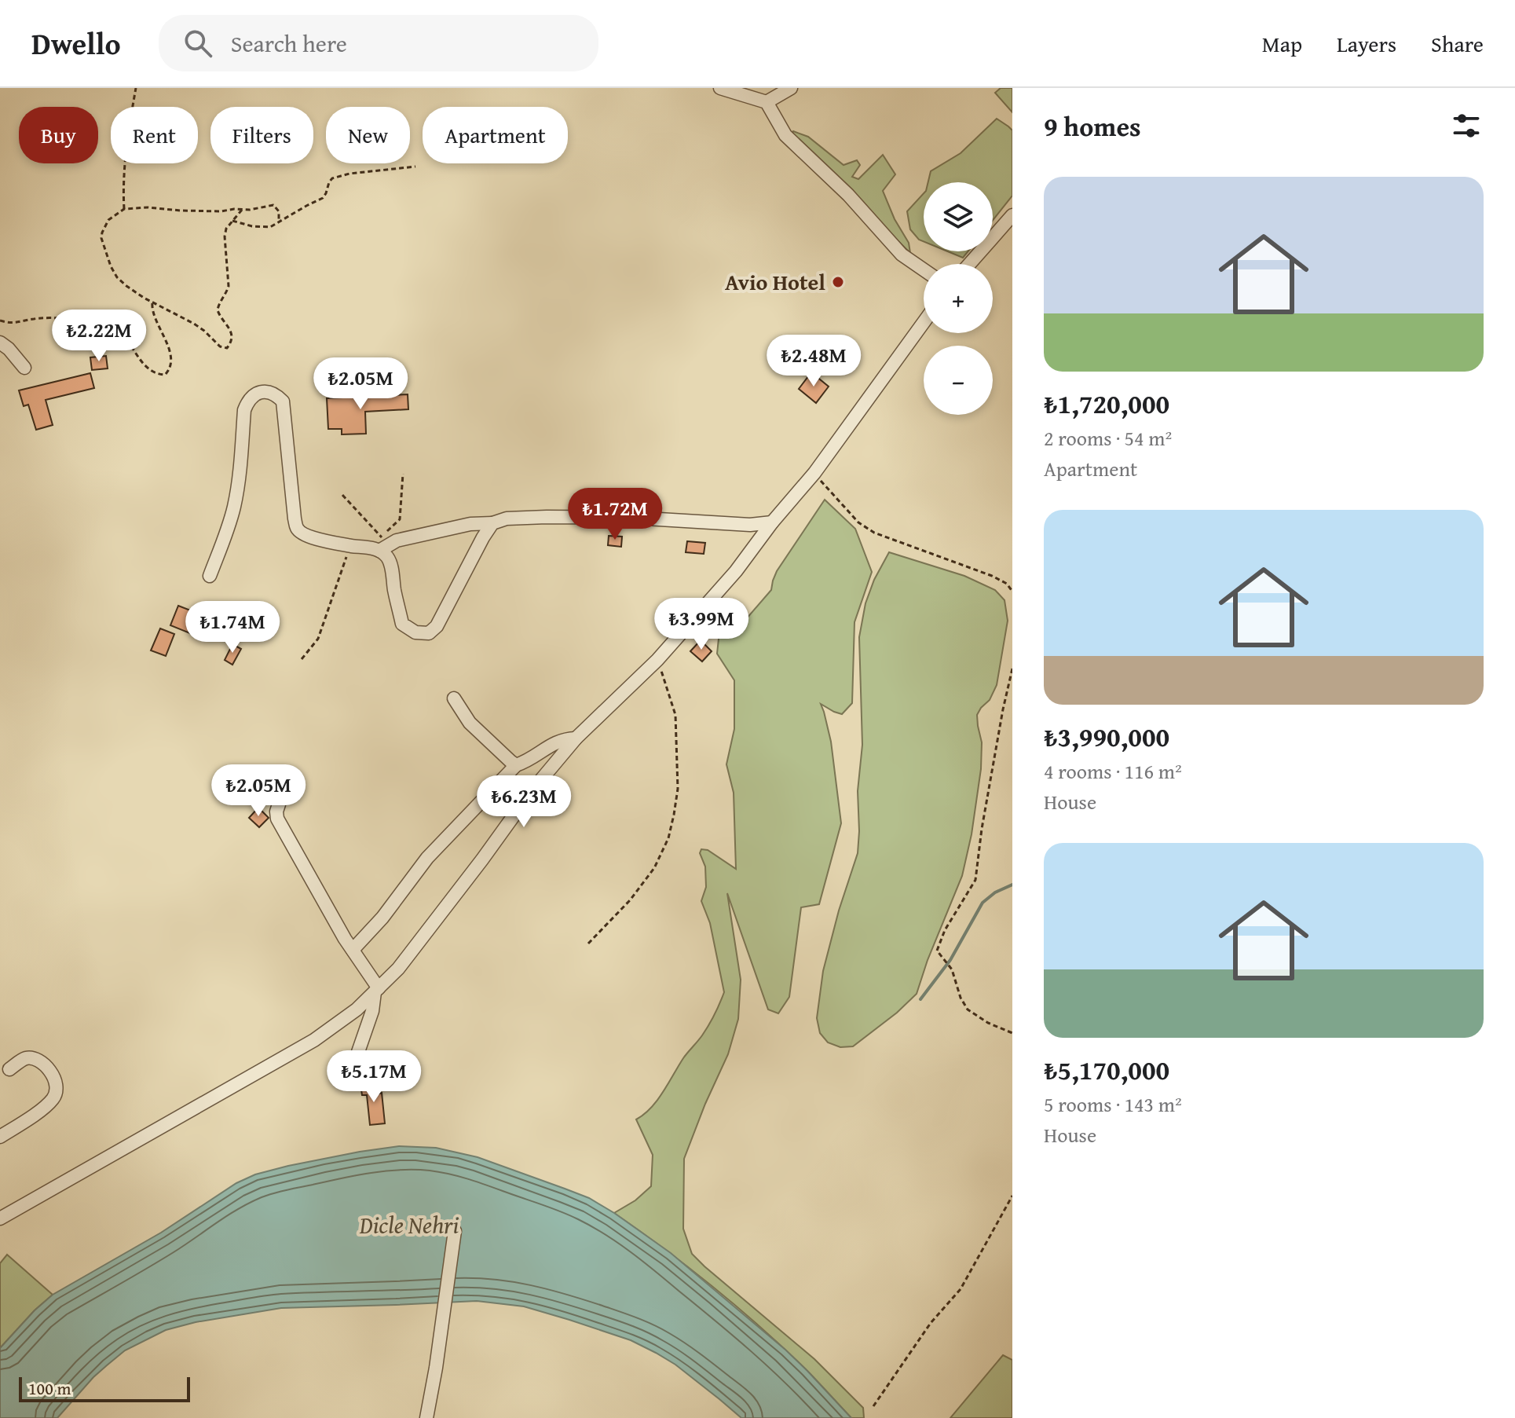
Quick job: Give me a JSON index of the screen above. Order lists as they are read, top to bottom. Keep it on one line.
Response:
{"water":["Dicle Nehri"],"places":["Avio Hotel"],"scale_bar":"100 m","page":{"header":"Dwello","search":"Search here","nav":["Map","Layers","Share"],"heading":"9 homes","chip":["Buy","Rent","Filters","New","Apartment"],"list":[{"name":"₺1,720,000","note":"2 rooms · 54 m² · Apartment"},{"name":"₺3,990,000","note":"4 rooms · 116 m² · House"},{"name":"₺5,170,000","note":"5 rooms · 143 m² · House"}],"map_buttons":["+","−"],"price":["₺2.22M","₺2.48M","₺2.05M","₺1.72M","₺3.99M","₺1.74M","₺2.05M","₺6.23M","₺5.17M"],"scale":"100 m"}}
